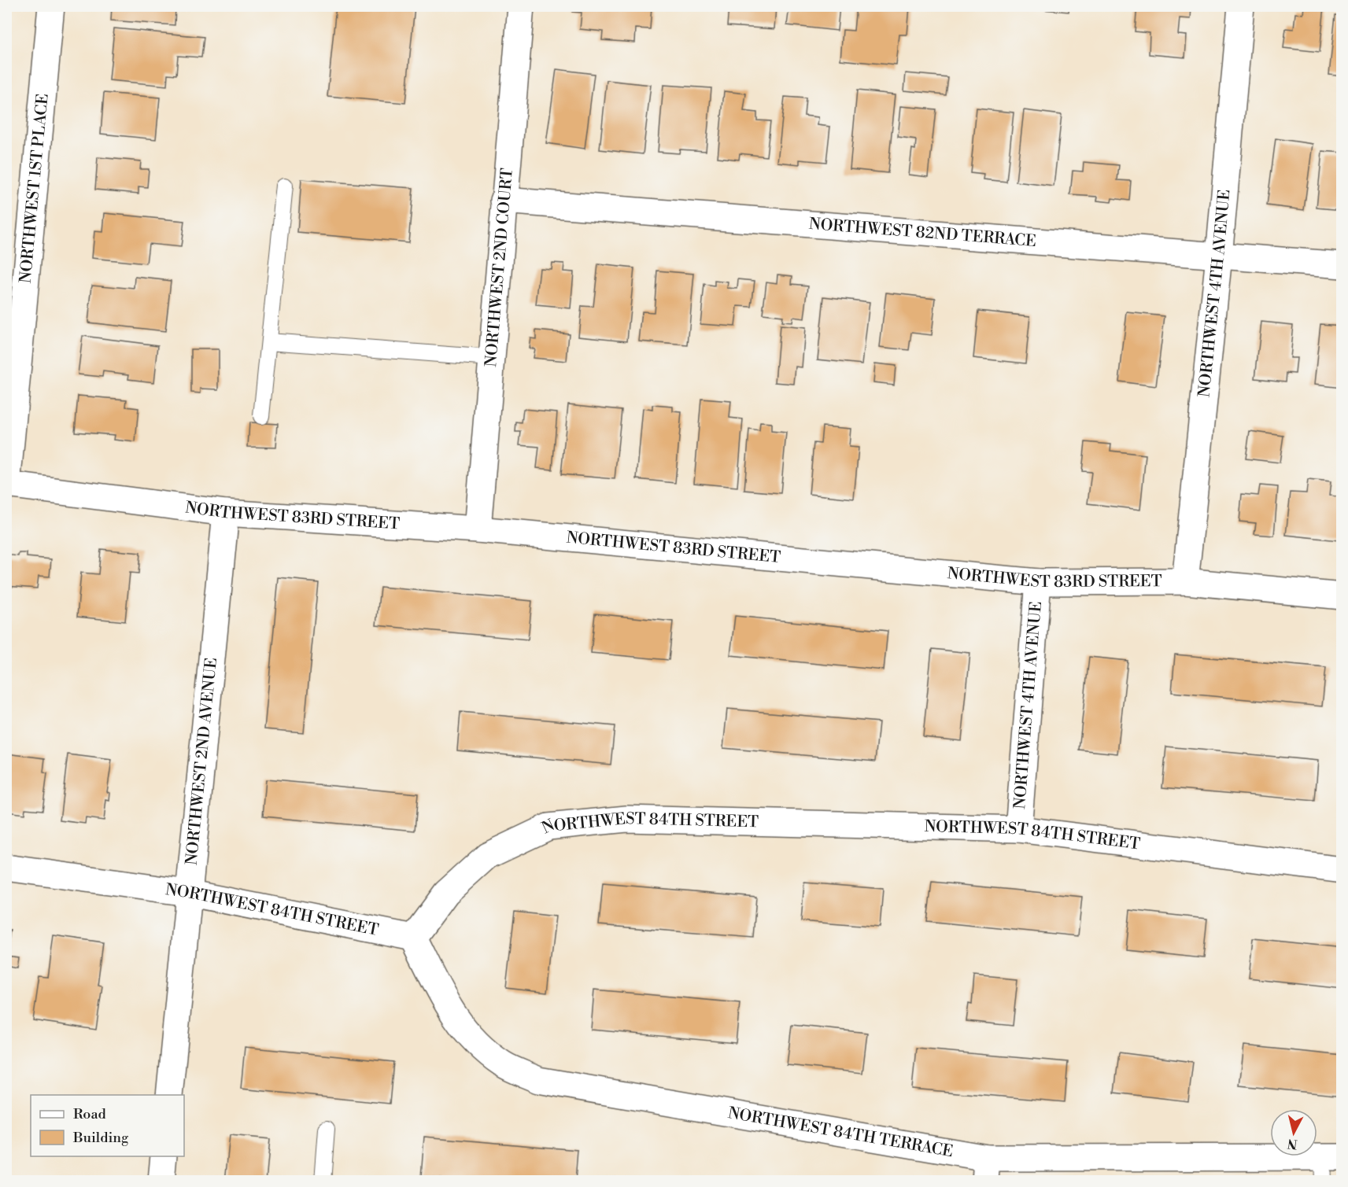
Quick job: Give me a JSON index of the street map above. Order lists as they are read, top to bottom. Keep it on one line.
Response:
{"streets":{"street":["NORTHWEST 1ST PLACE","NORTHWEST 82ND TERRACE","NORTHWEST 2ND COURT","NORTHWEST 4TH AVENUE","NORTHWEST 83RD STREET","NORTHWEST 2ND AVENUE","NORTHWEST 84TH STREET","NORTHWEST 84TH TERRACE"]},"crossings":[["NORTHWEST 1ST PLACE","NORTHWEST 83RD STREET"],["NORTHWEST 82ND TERRACE","NORTHWEST 2ND COURT"],["NORTHWEST 82ND TERRACE","NORTHWEST 4TH AVENUE"],["NORTHWEST 2ND COURT","NORTHWEST 83RD STREET"],["NORTHWEST 4TH AVENUE","NORTHWEST 83RD STREET"],["NORTHWEST 4TH AVENUE","NORTHWEST 84TH STREET"],["NORTHWEST 83RD STREET","NORTHWEST 2ND AVENUE"],["NORTHWEST 2ND AVENUE","NORTHWEST 84TH STREET"],["NORTHWEST 84TH STREET","NORTHWEST 84TH TERRACE"]],"legend":["Road","Building"],"north":"bottom"}
